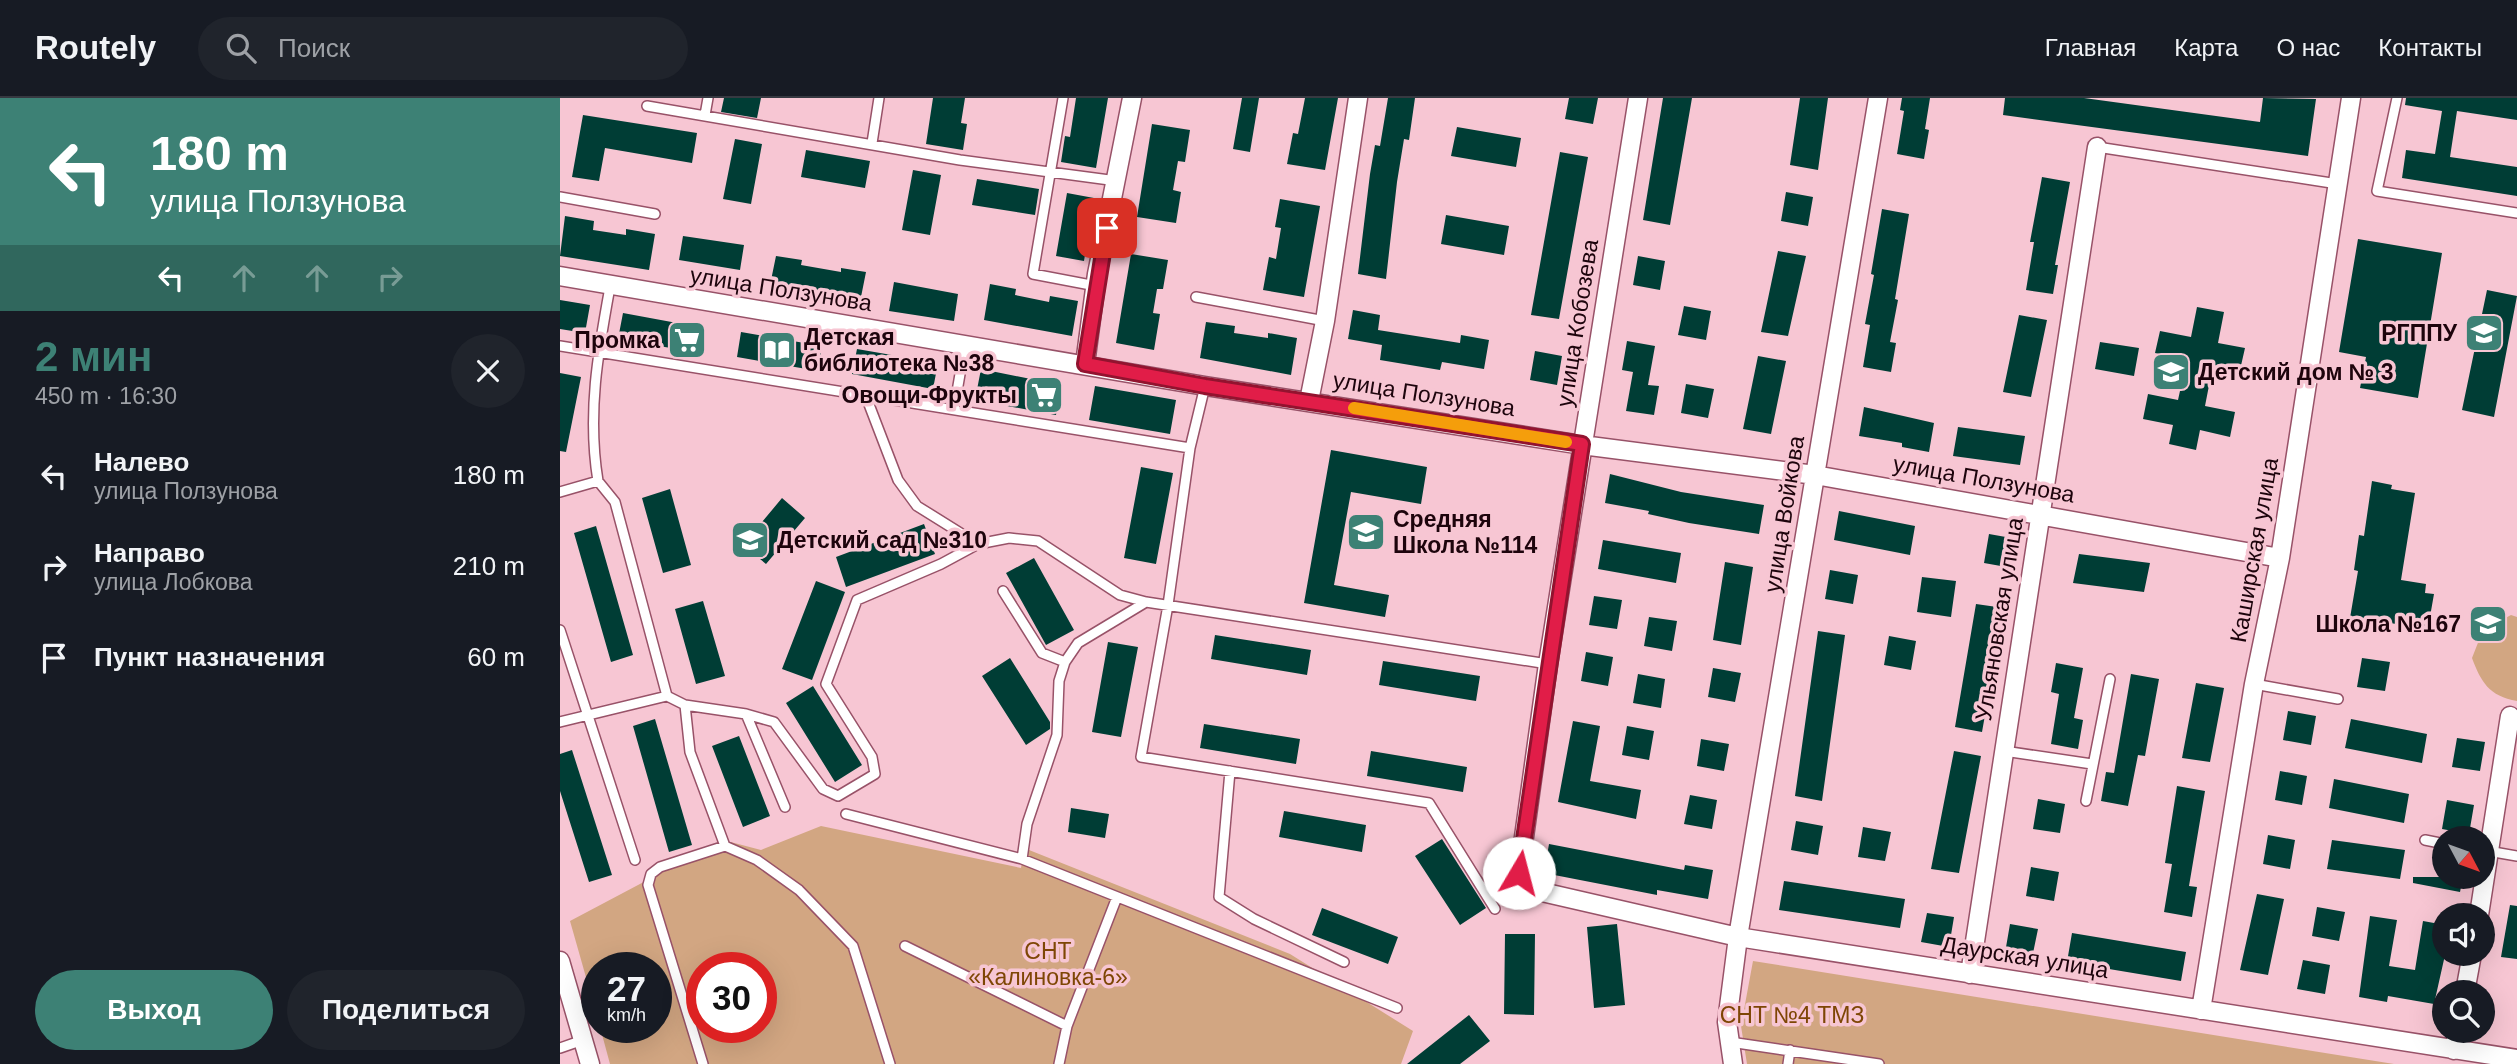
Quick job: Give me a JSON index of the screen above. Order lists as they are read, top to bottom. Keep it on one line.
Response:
{"streets":{"street":["улица Ползунова","улица Кобозева","улица Войкова","Каширская улица","Ульяновская улица","Даурская улица"]},"crossings":[["улица Ползунова","улица Кобозева"],["улица Ползунова","улица Войкова"],["улица Ползунова","Каширская улица"],["улица Ползунова","Ульяновская улица"],["улица Кобозева","Даурская улица"],["улица Войкова","Даурская улица"],["Каширская улица","Даурская улица"],["Ульяновская улица","Даурская улица"]],"parks":["СНТ «Калиновка-6»","СНТ №4 ТМЗ"],"places":{"school or university":["РГППУ","Детский дом № 3","Средняя Школа №114","Детский сад №310","Школа №167"],"supermarket":["Промка","Овощи-Фрукты"],"library":["Детская библиотека №38"]},"north":"bottom right","page":{"header":"Routely","search":"Поиск","nav":["Главная","Карта","О нас","Контакты"],"turn":["180 m","улица Ползунова"],"heading":["2 мин","450 m · 16:30"],"list":[{"name":"Налево","note":"улица Ползунова","value":"180 m"},{"name":"Направо","note":"улица Лобкова","value":"210 m"},{"name":"Пункт назначения","value":"60 m"}],"speed":"27 km/h","limit":"30","buttons":["Выход","Поделиться"]}}
